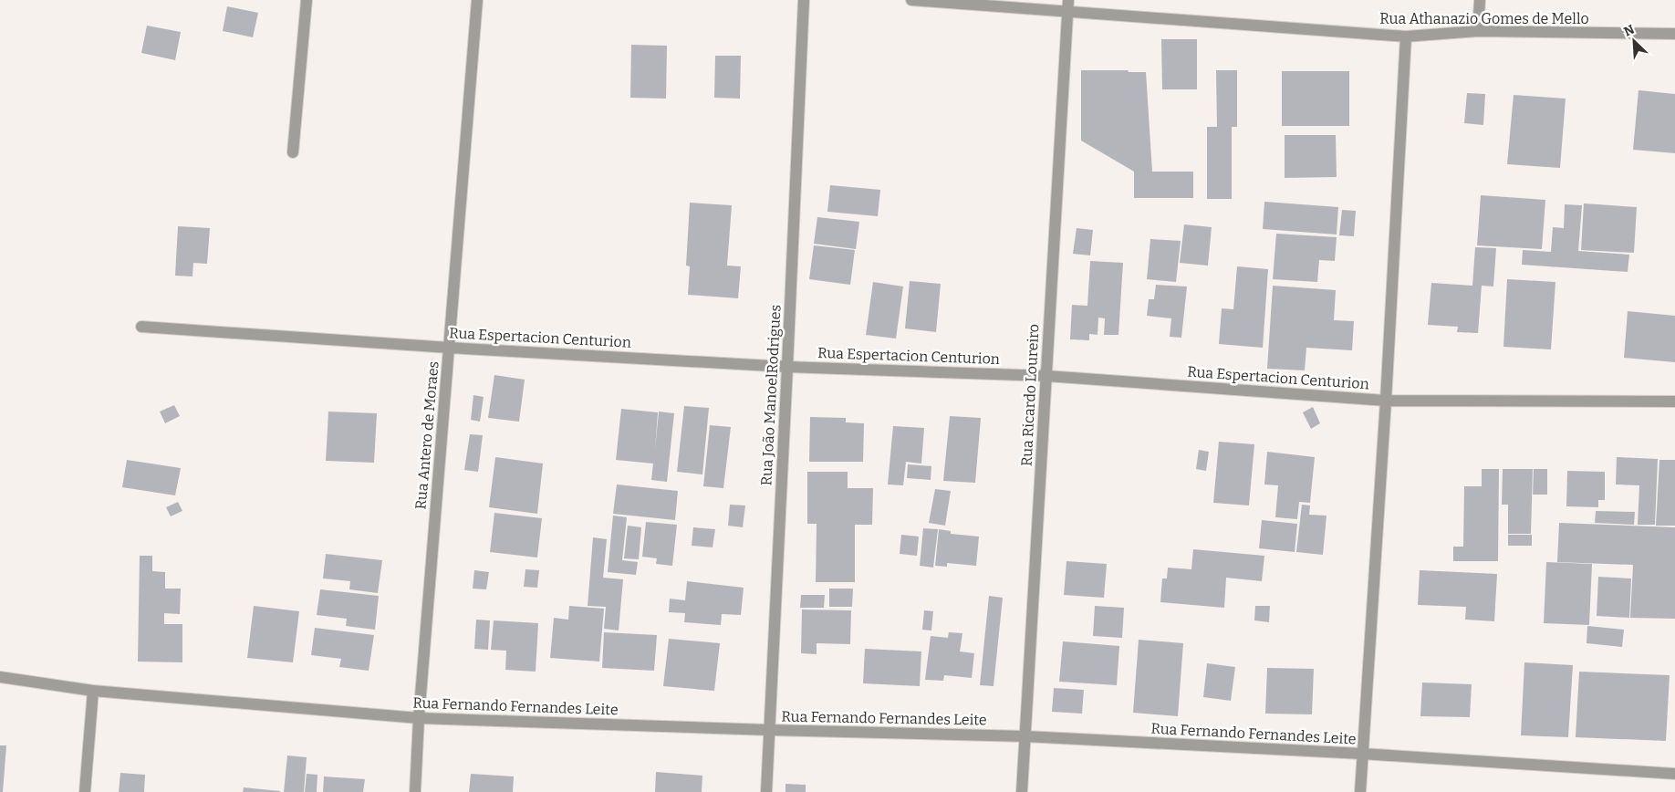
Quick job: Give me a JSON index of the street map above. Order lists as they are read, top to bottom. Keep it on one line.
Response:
{"streets":{"street":["Rua Athanazio Gomes de Mello","Rua Espertacion Centurion","Rua João ManoelRodrigues","Rua Ricardo Loureiro","Rua Antero de Moraes","Rua Fernando Fernandes Leite"]},"crossings":[["Rua Athanazio Gomes de Mello","Rua Ricardo Loureiro"],["Rua Espertacion Centurion","Rua João ManoelRodrigues"],["Rua Espertacion Centurion","Rua Ricardo Loureiro"],["Rua Espertacion Centurion","Rua Antero de Moraes"],["Rua João ManoelRodrigues","Rua Fernando Fernandes Leite"],["Rua Ricardo Loureiro","Rua Fernando Fernandes Leite"],["Rua Antero de Moraes","Rua Fernando Fernandes Leite"]],"north":"top left"}
